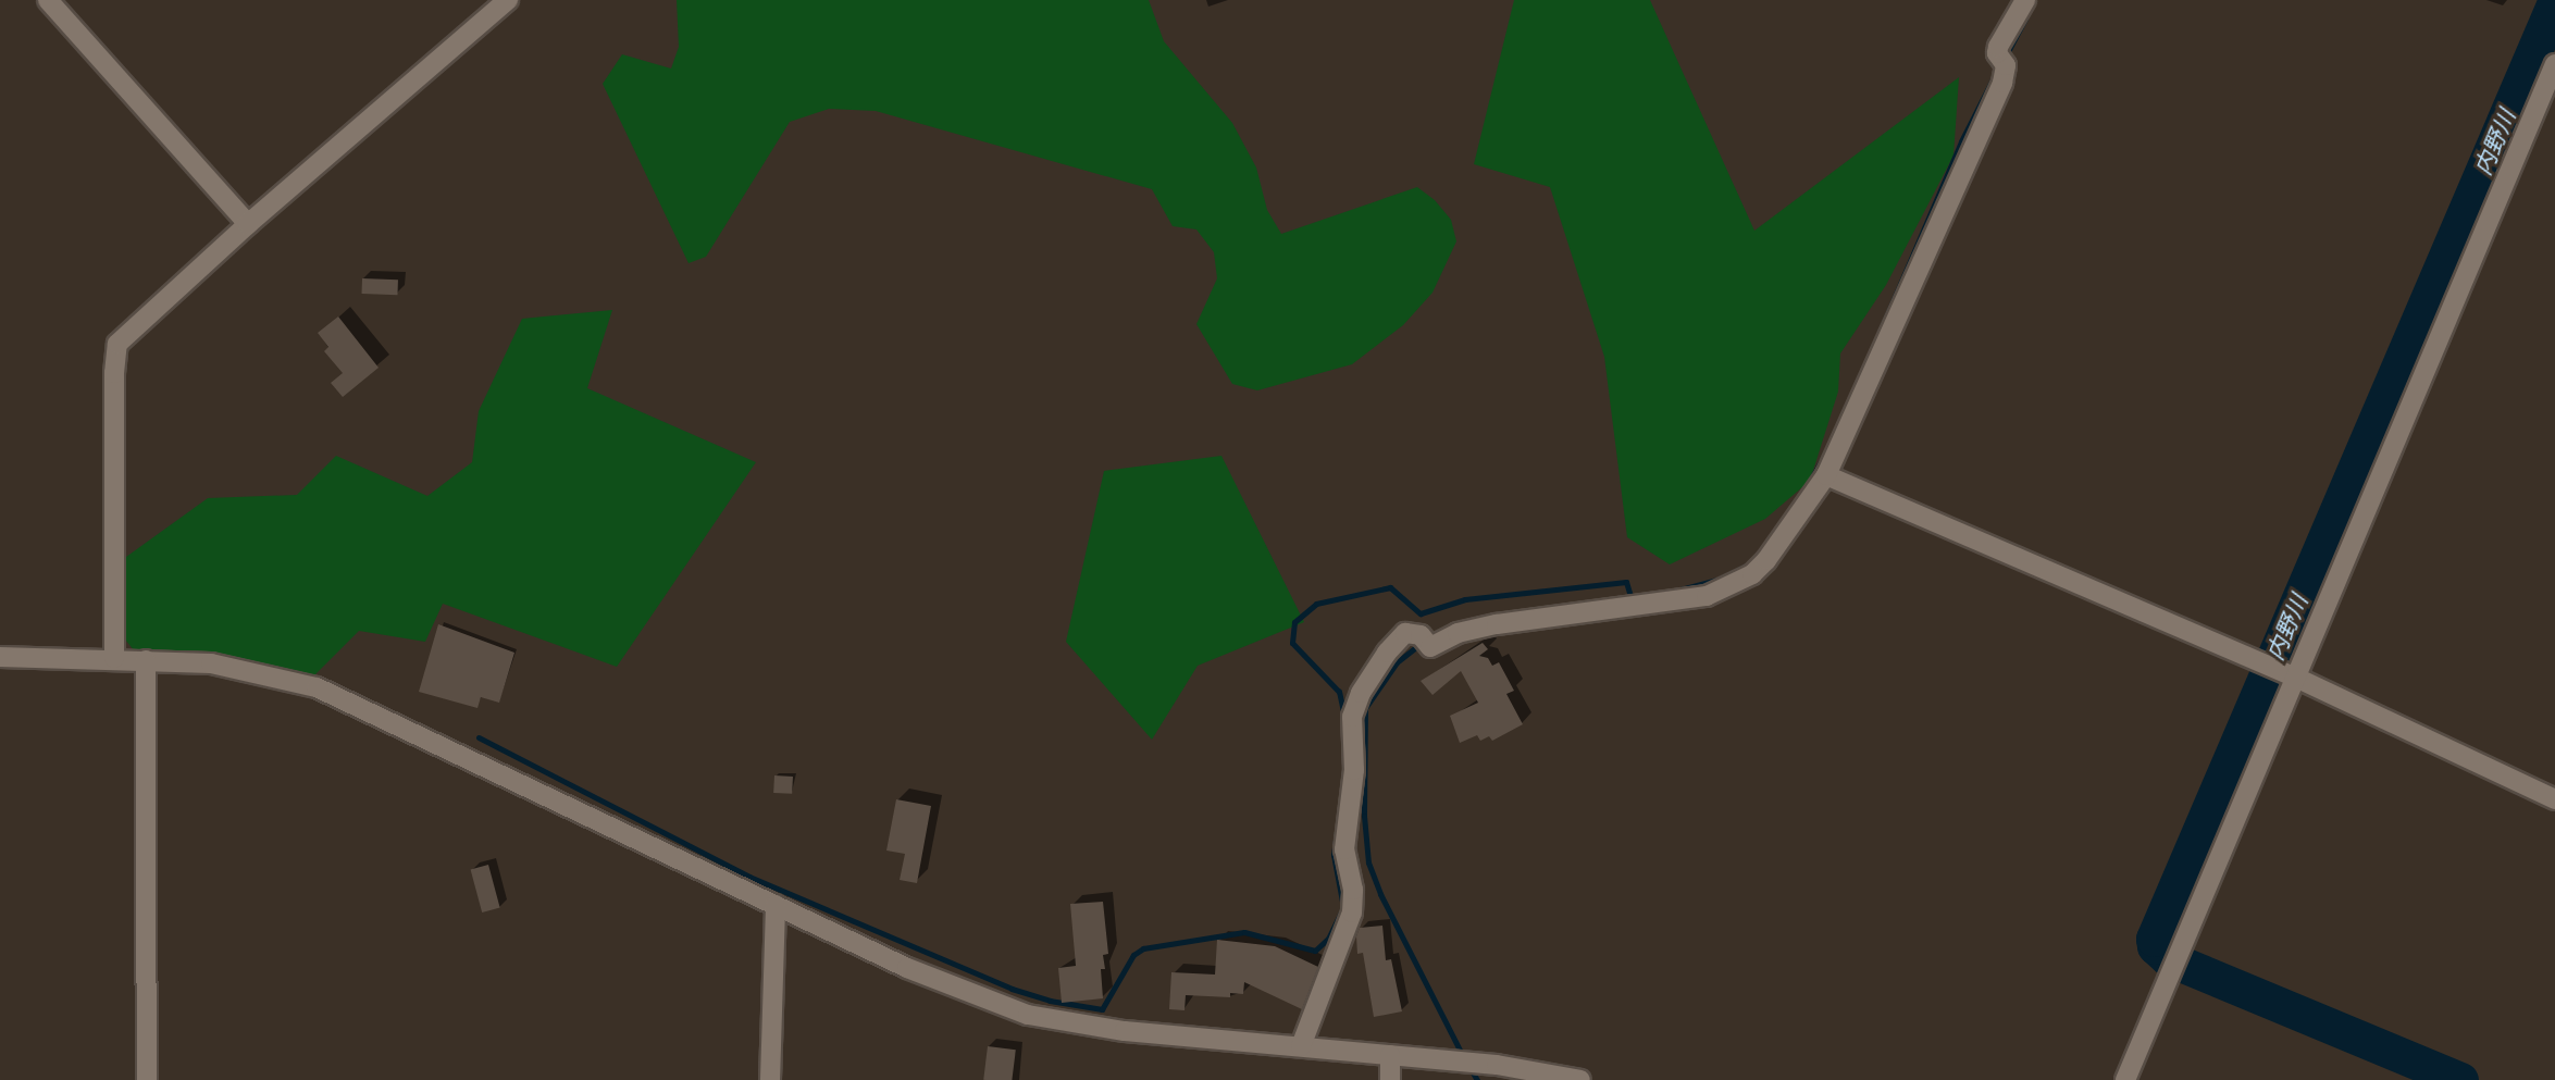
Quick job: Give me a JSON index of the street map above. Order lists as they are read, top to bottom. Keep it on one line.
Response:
{"water":["内野川"]}
